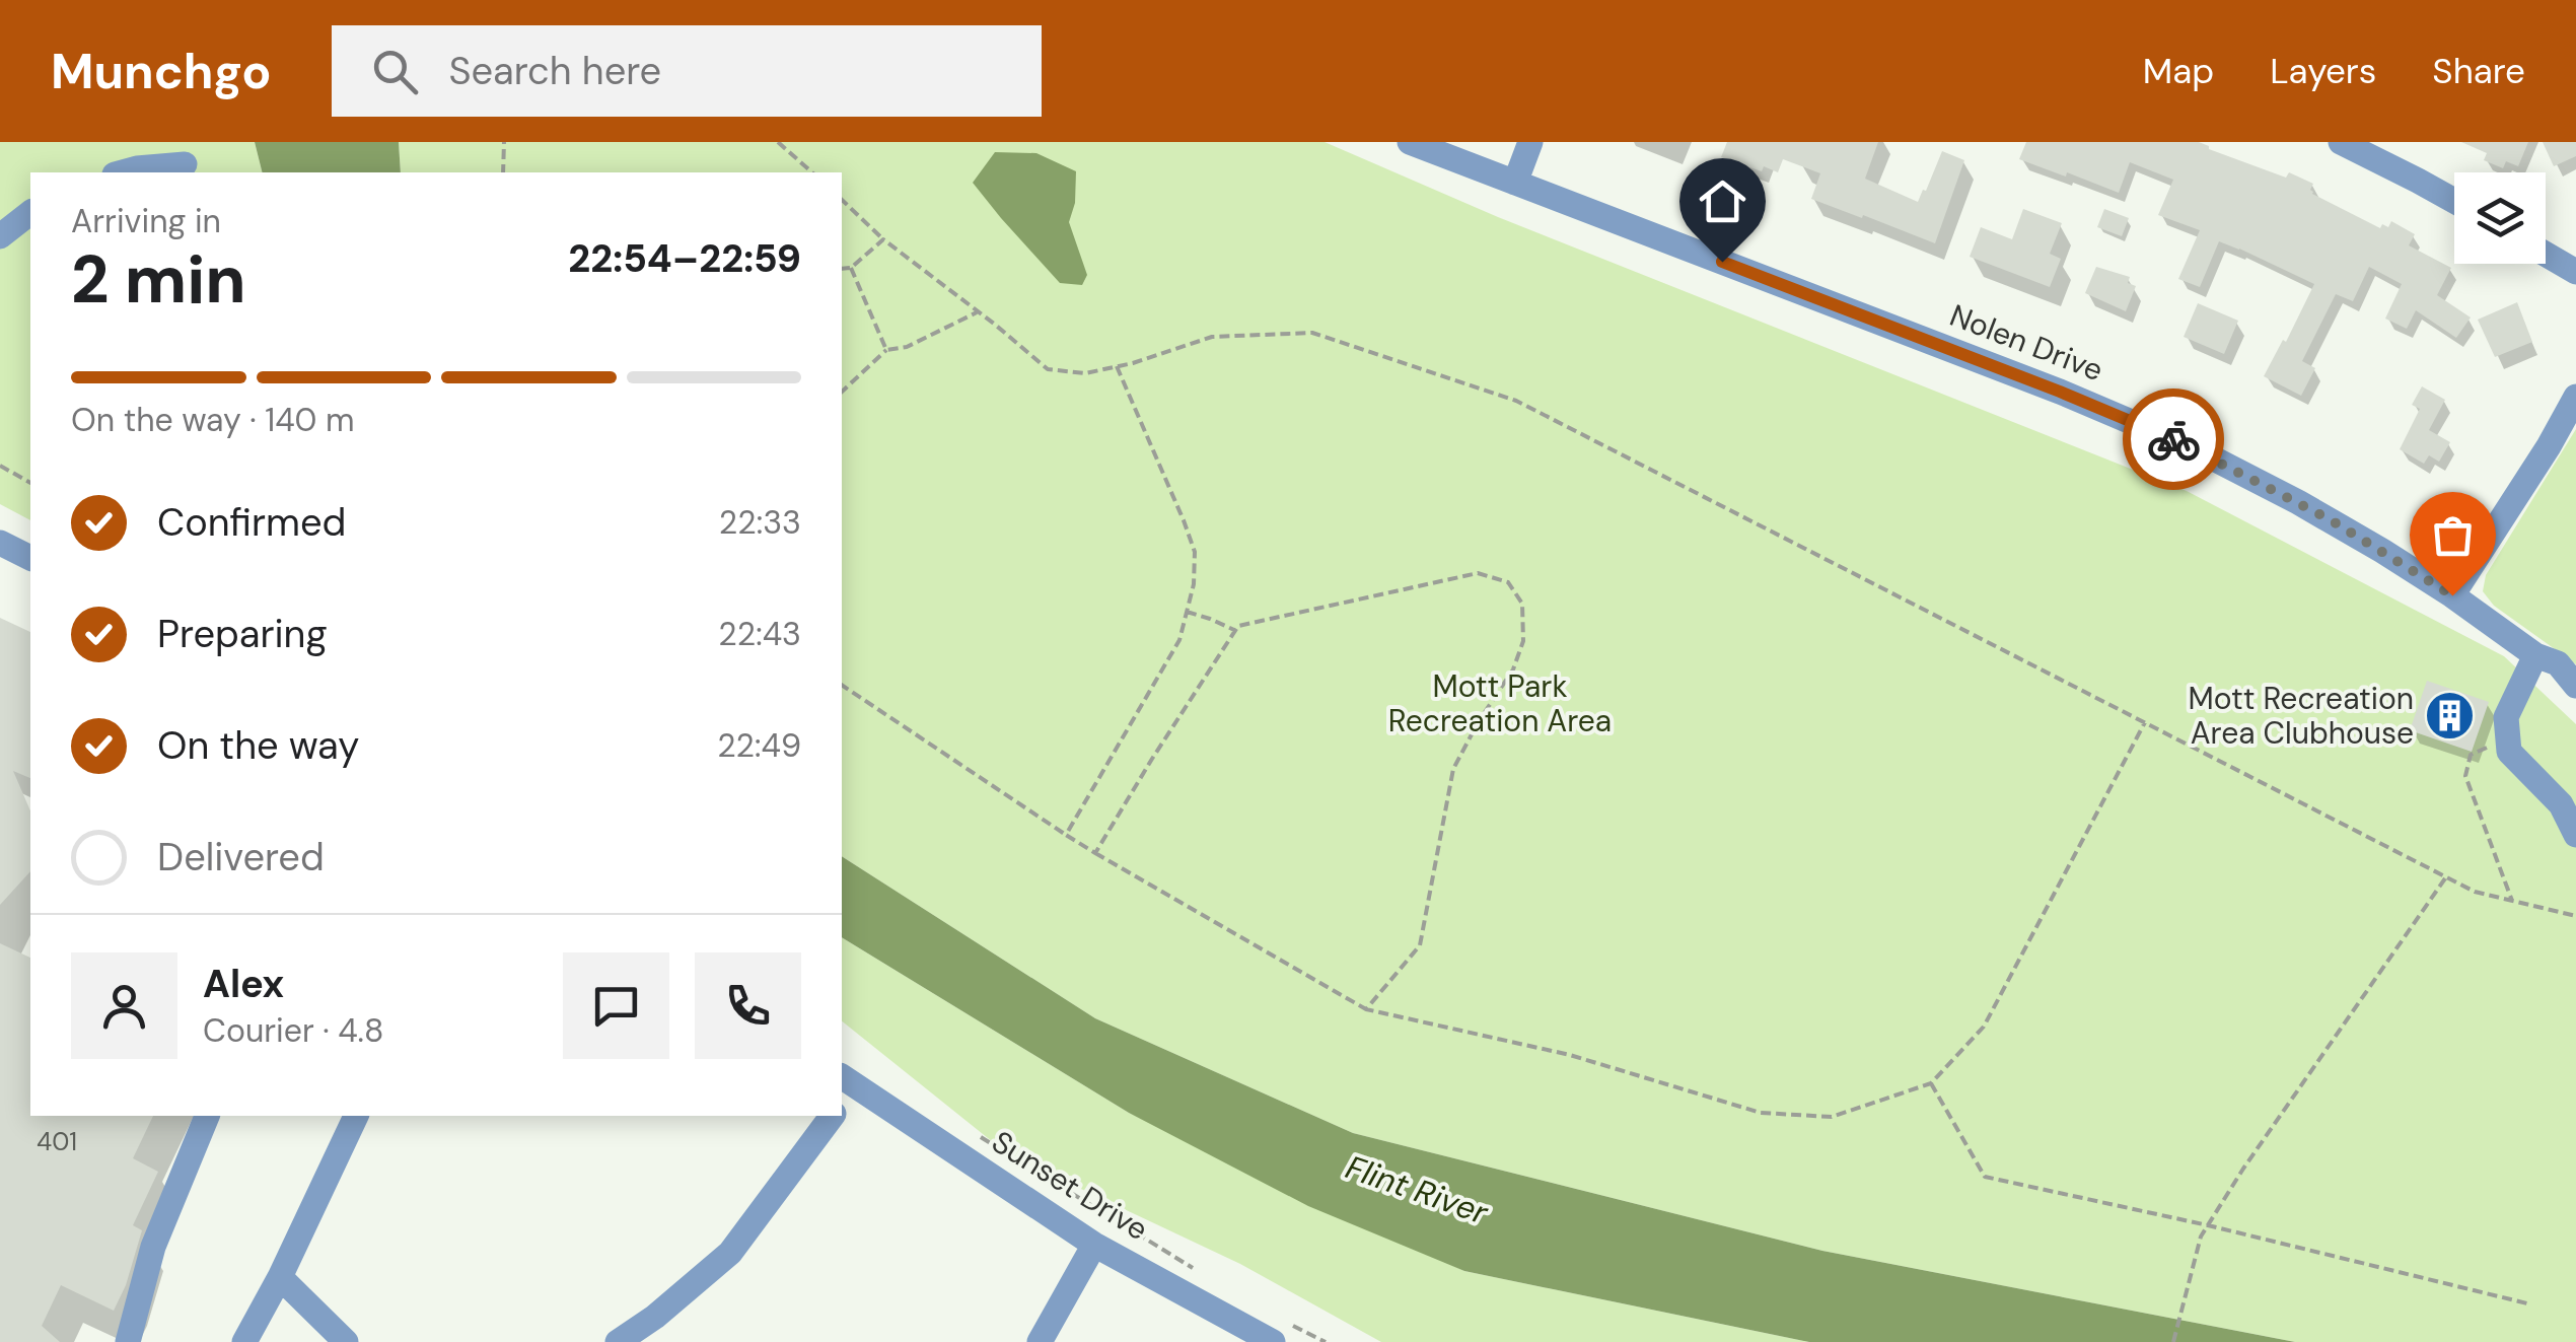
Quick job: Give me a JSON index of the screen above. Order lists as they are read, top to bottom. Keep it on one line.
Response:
{"streets":{"street":["Nolen Drive","Sunset Drive"]},"water":["Flint River"],"parks":["Mott Park Recreation Area"],"places":{"building":["Mott Recreation Area Clubhouse"]},"house_numbers":["401"],"page":{"header":"Munchgo","search":"Search here","nav":["Map","Layers","Share"],"heading":["2 min","Arriving in","22:54–22:59"],"panel":["Alex","Courier · 4.8"],"bar":"On the way · 140 m","list":[["Confirmed","22:33"],["Preparing","22:43"],["On the way","22:49"],"Delivered"]}}
